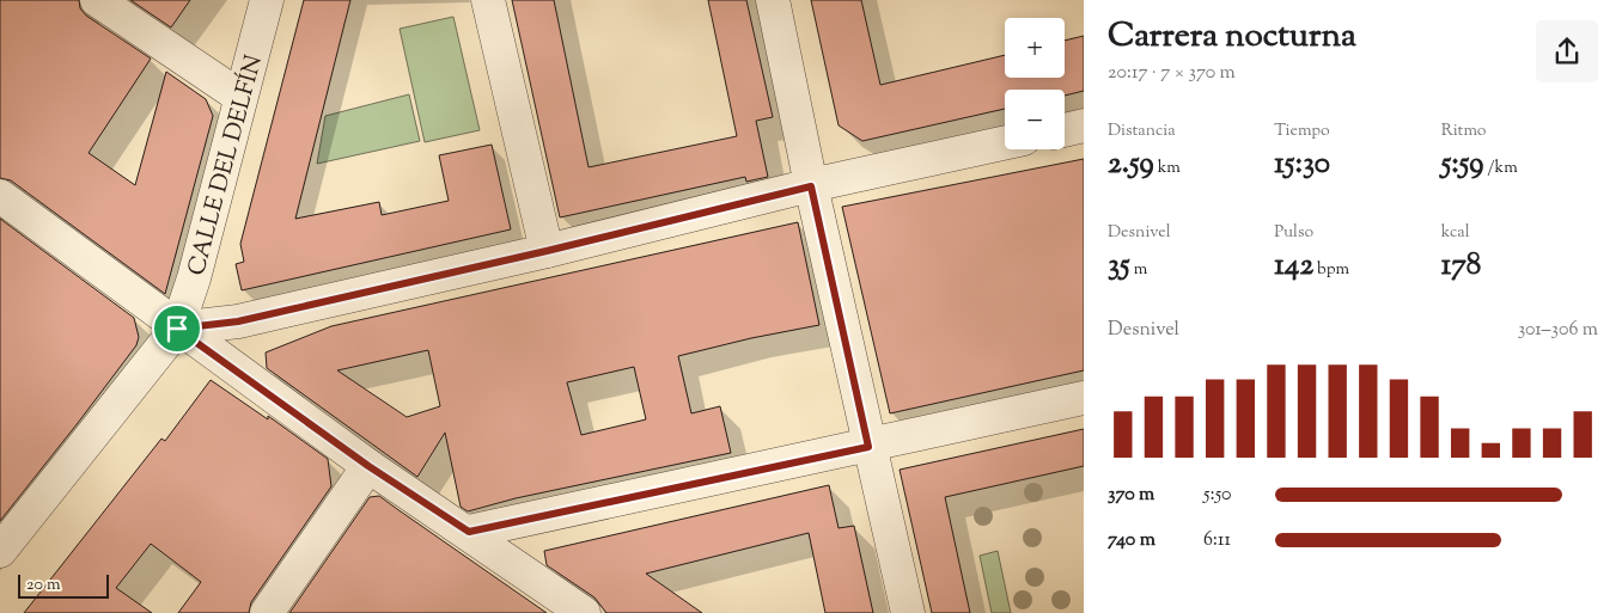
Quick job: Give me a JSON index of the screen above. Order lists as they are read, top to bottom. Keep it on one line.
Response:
{"streets":{"street":["CALLE DEL DELFÍN"]},"scale_bar":"20 m","page":{"heading":["Carrera nocturna","20:17 · 7 × 370 m"],"map_buttons":["+","−"],"stats":[["Distancia","2.59 km"],["Tiempo","15:30"],["Ritmo","5:59 /km"],["Desnivel","35 m"],["Pulso","142 bpm"],["kcal","178"]],"chart":["Desnivel","301–306 m"],"list":[{"name":"370 m","note":"5:50"},{"name":"740 m","note":"6:11"}],"scale":"20 m"}}
